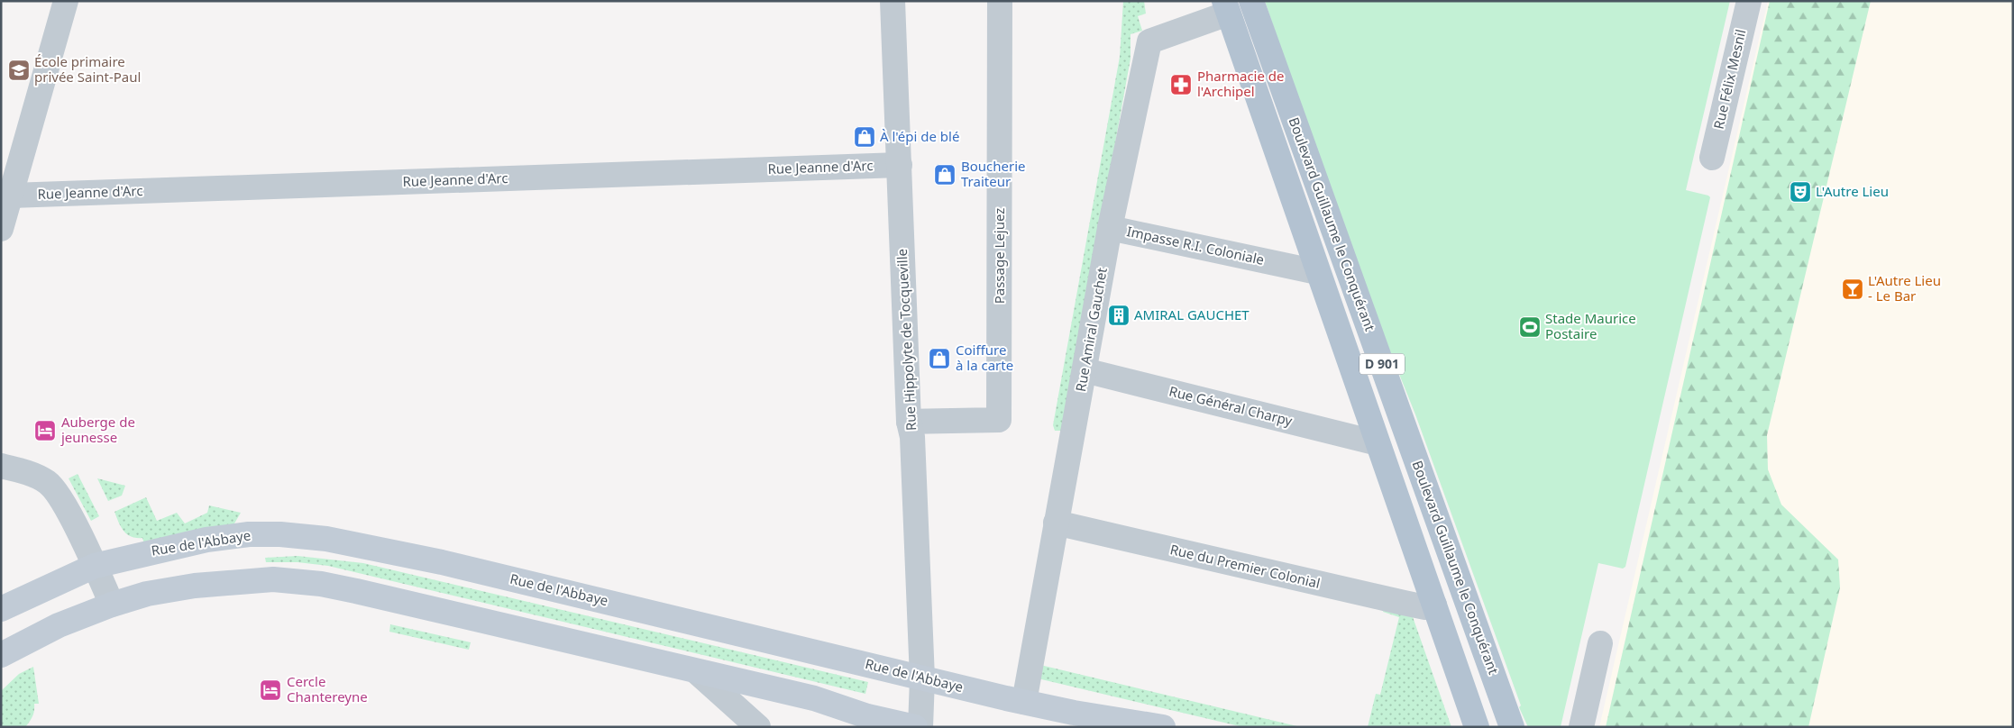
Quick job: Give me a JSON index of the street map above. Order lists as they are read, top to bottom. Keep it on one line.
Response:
{"streets":{"main road":["Boulevard Guillaume le Conquérant","D 901","Rue de l'Abbaye"],"street":["Rue Félix Mesnil","Rue Jeanne d'Arc","Impasse R.I. Coloniale","Passage Lejuez","Rue Amiral Gauchet","Rue Hippolyte de Tocqueville","Rue Général Charpy","Rue du Premier Colonial"]},"crossings":[["Rue Jeanne d'Arc","Rue Hippolyte de Tocqueville"],["Boulevard Guillaume le Conquérant","Impasse R.I. Coloniale"],["Boulevard Guillaume le Conquérant","Rue Amiral Gauchet"],["Boulevard Guillaume le Conquérant","Rue Général Charpy"],["Boulevard Guillaume le Conquérant","Rue du Premier Colonial"],["Impasse R.I. Coloniale","Rue Amiral Gauchet"],["Passage Lejuez","Rue Hippolyte de Tocqueville"],["Rue Amiral Gauchet","Rue Général Charpy"],["Rue Amiral Gauchet","Rue de l'Abbaye"],["Rue Amiral Gauchet","Rue du Premier Colonial"],["Rue Hippolyte de Tocqueville","Rue de l'Abbaye"]],"places":{"school or university":["École primaire privée Saint-Paul"],"pharmacy":["Pharmacie de l'Archipel"],"shop":["À l'épi de blé","Boucherie Traiteur","Coiffure à la carte"],"theatre":["L'Autre Lieu"],"bar":["L'Autre Lieu - Le Bar"],"building":["AMIRAL GAUCHET"],"sports":["Stade Maurice Postaire"],"hotel":["Auberge de jeunesse","Cercle Chantereyne"]}}
